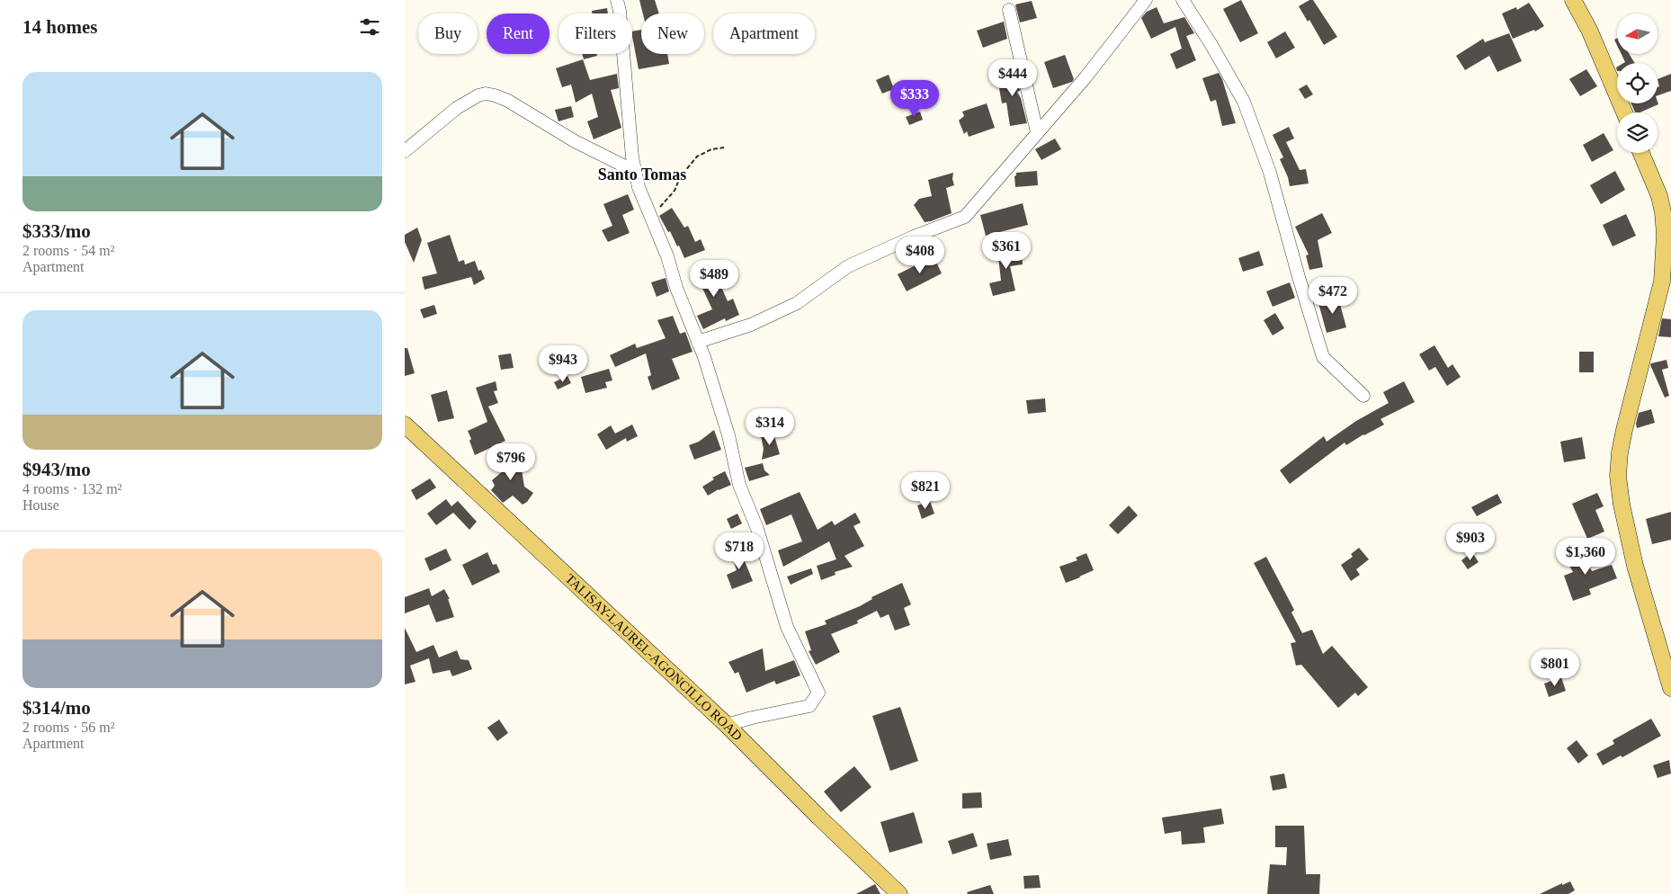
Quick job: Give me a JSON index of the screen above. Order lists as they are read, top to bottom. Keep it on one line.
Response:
{"streets":{"main road":["TALISAY-LAUREL-AGONCILLO ROAD"]},"districts":["Santo Tomas"],"north":"left","page":{"heading":"14 homes","chip":["Buy","Rent","Filters","New","Apartment"],"list":[{"name":"$333/mo","note":"2 rooms · 54 m² · Apartment"},{"name":"$943/mo","note":"4 rooms · 132 m² · House"},{"name":"$314/mo","note":"2 rooms · 56 m² · Apartment"}],"price":["$444","$333","$361","$408","$489","$472","$943","$314","$796","$821","$903","$718","$1,360","$801"]}}
